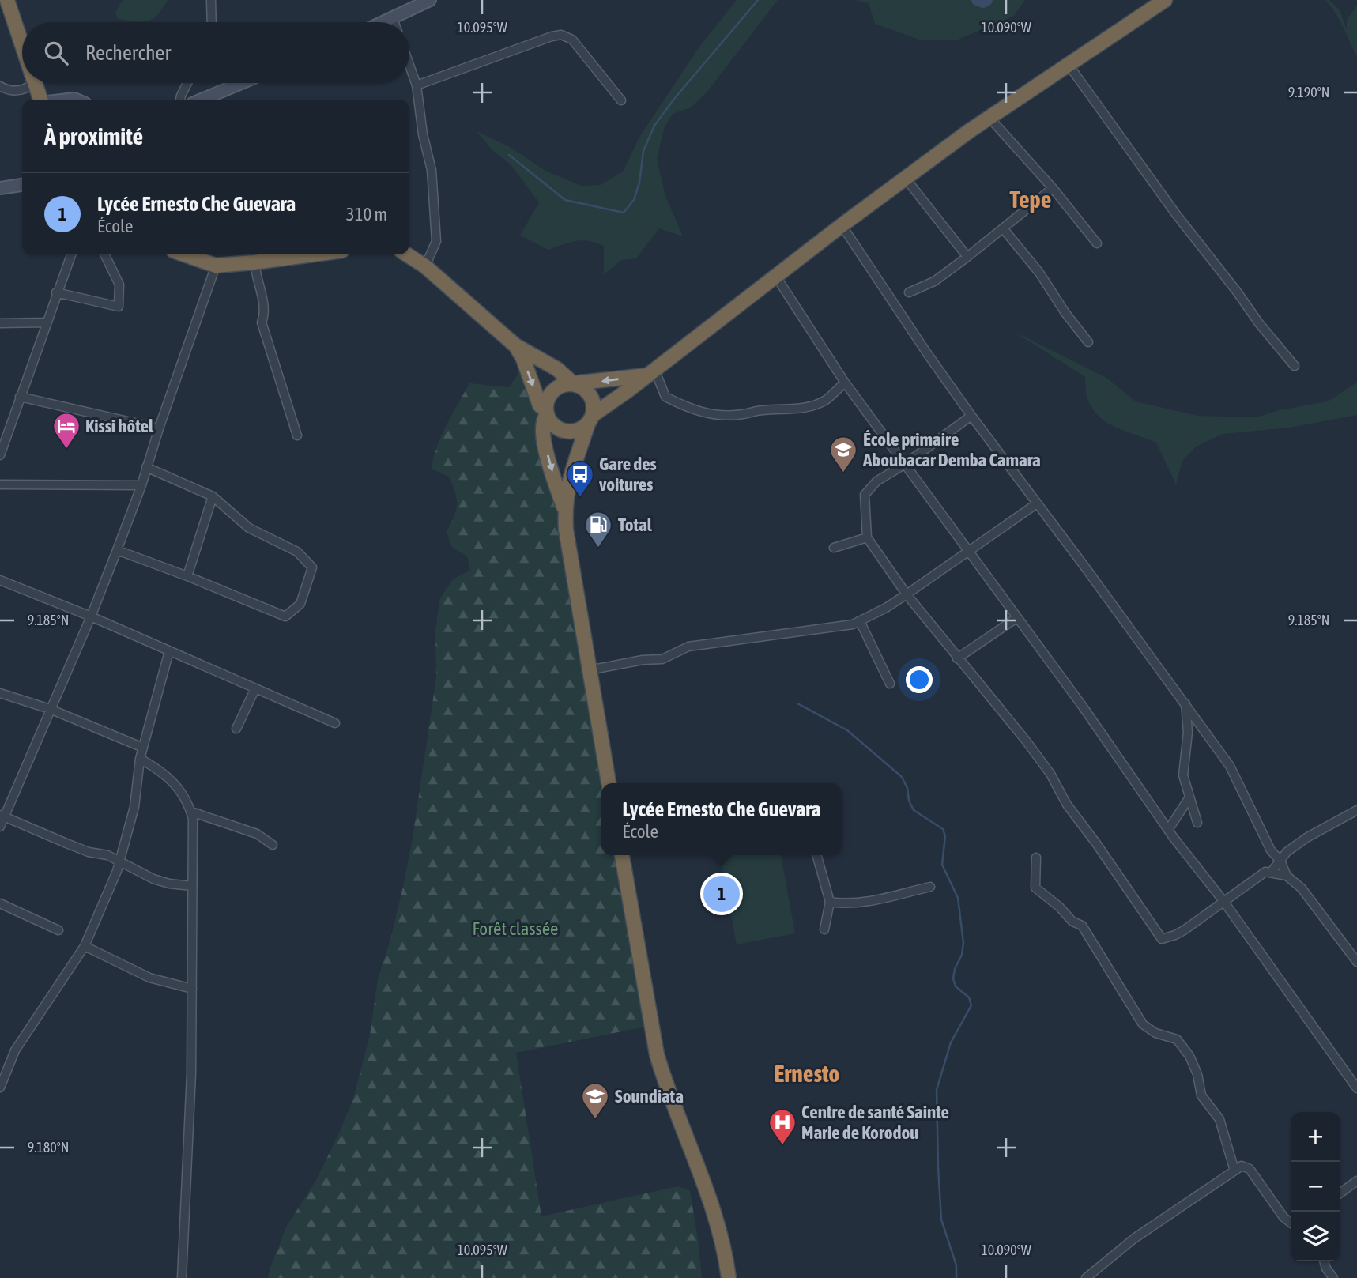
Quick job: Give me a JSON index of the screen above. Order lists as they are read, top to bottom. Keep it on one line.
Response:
{"districts":["Tepe","Ernesto"],"parks":["Forêt classée"],"places":{"hotel":["Kissi hôtel"],"school or university":["École primaire Aboubacar Demba Camara","Soundiata"],"bus stop":["Gare des voitures"],"fuel station":["Total"],"hospital":["Centre de santé Sainte Marie de Korodou"]},"page":{"search":"Rechercher","heading":"À proximité","list":[{"mark":"1","name":"Lycée Ernesto Che Guevara","note":"École","value":"310 m"}],"popup":["Lycée Ernesto Che Guevara","École"],"pins":"1","map_buttons":["+","−"]},"coordinates":["10.095°W","10.090°W","9.190°N","9.185°N","9.180°N"]}
